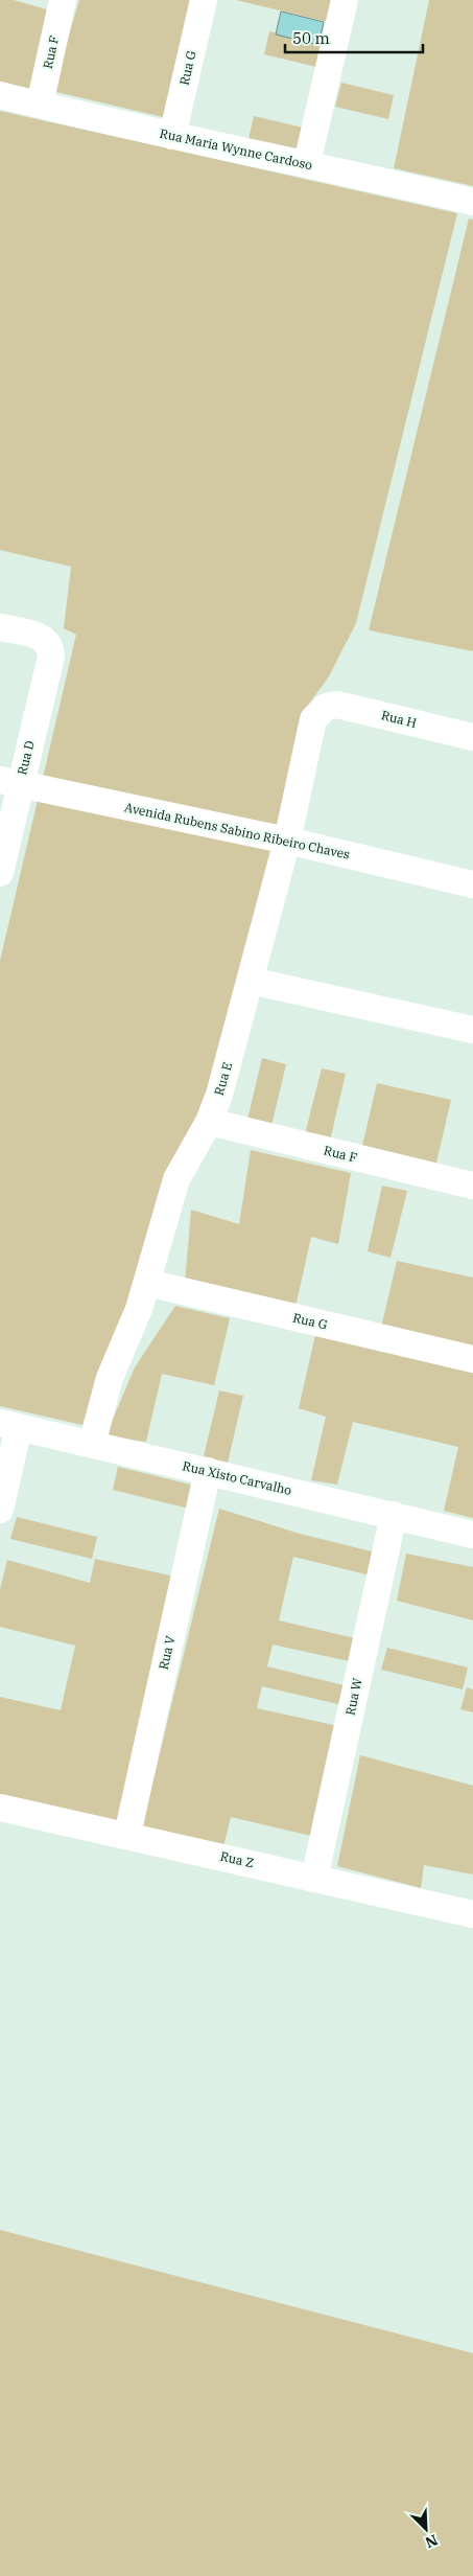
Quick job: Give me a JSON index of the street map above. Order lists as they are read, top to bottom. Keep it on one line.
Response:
{"streets":{"street":["Rua F","Rua G","Rua Maria Wynne Cardoso","Rua H","Rua D","Avenida Rubens Sabino Ribeiro Chaves","Rua E","Rua Xisto Carvalho","Rua V","Rua W","Rua Z"]},"crossings":[["Rua F","Rua Maria Wynne Cardoso"],["Rua F","Rua E"],["Rua G","Rua Maria Wynne Cardoso"],["Rua G","Rua E"],["Rua H","Rua E"],["Rua D","Avenida Rubens Sabino Ribeiro Chaves"],["Avenida Rubens Sabino Ribeiro Chaves","Rua E"],["Rua E","Rua Xisto Carvalho"],["Rua Xisto Carvalho","Rua V"],["Rua Xisto Carvalho","Rua W"],["Rua V","Rua Z"],["Rua W","Rua Z"]],"scale_bar":"50 m","north":"bottom right"}
